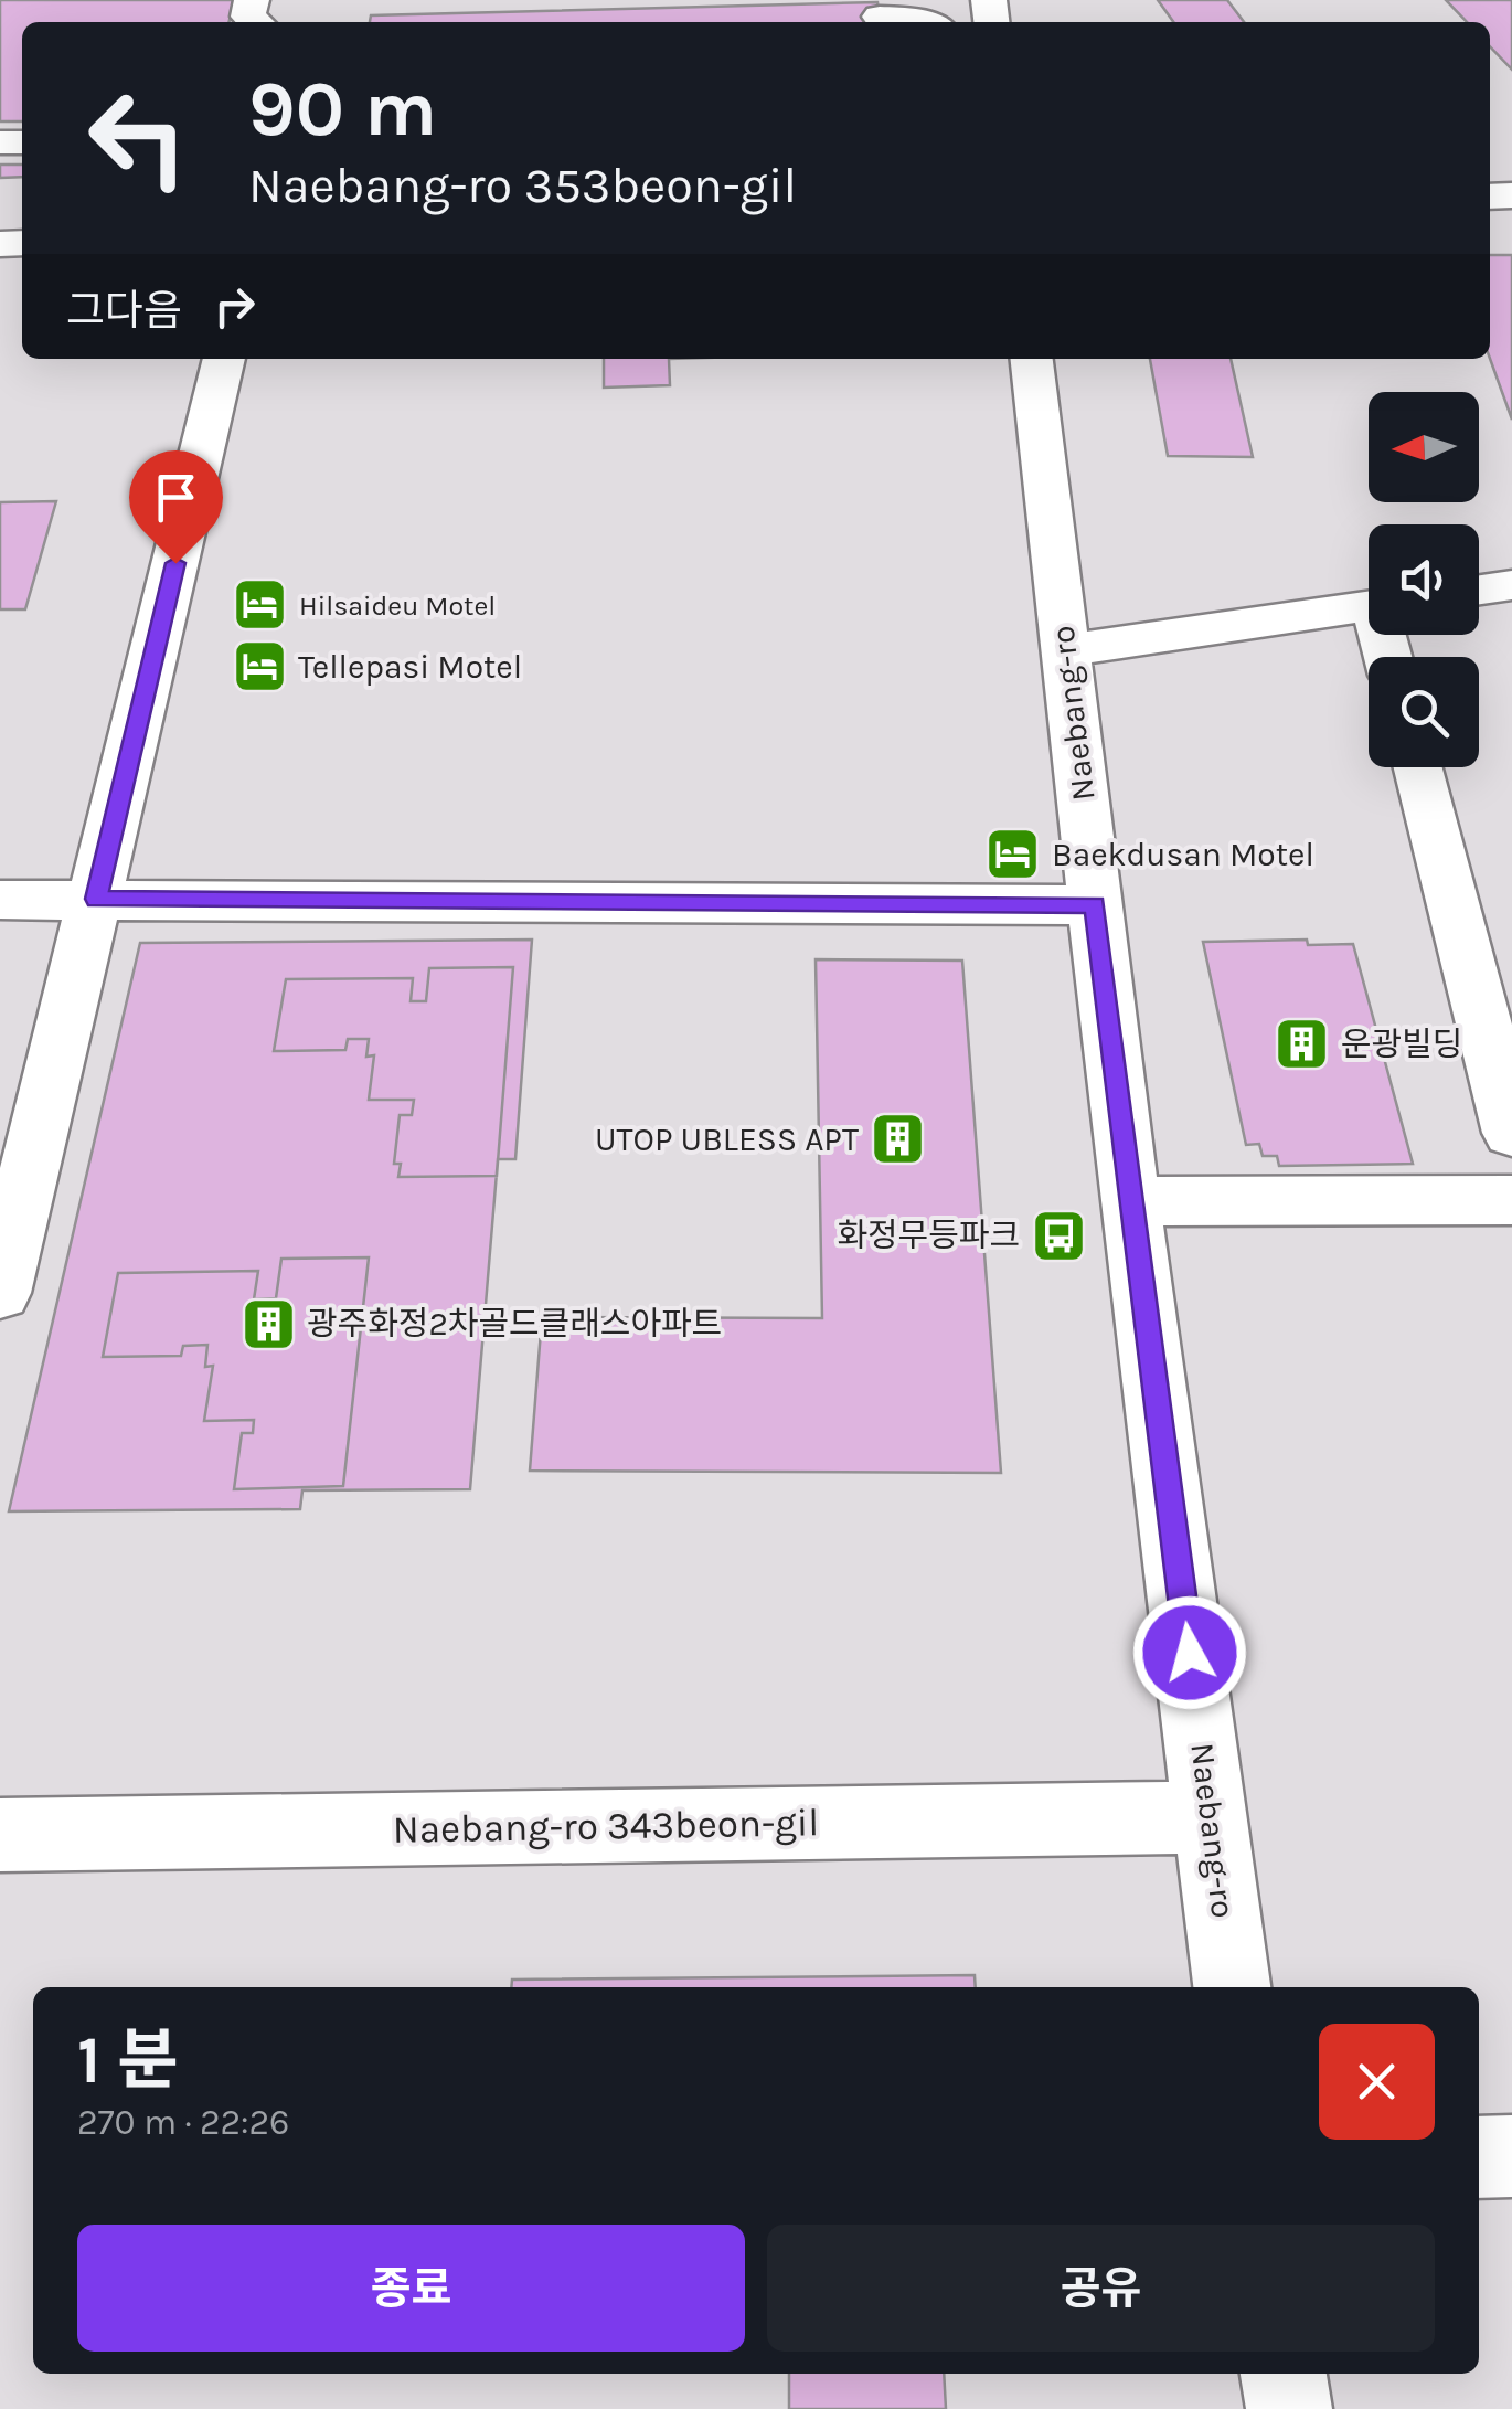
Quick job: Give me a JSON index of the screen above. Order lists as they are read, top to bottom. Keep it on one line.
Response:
{"streets":{"street":["Naebang-ro","Naebang-ro 343beon-gil"]},"crossings":[["Naebang-ro","Naebang-ro 343beon-gil"]],"places":{"hotel":["Hilsaideu Motel","Tellepasi Motel","Baekdusan Motel"],"building":["운광빌딩","UTOP UBLESS APT","광주화정2차골드클래스아파트"],"bus stop":["화정무등파크"]},"north":"left","page":{"turn":["90 m","Naebang-ro 353beon-gil"],"then":"그다음","heading":["1 분","270 m · 22:26"],"buttons":["종료","공유"]}}
